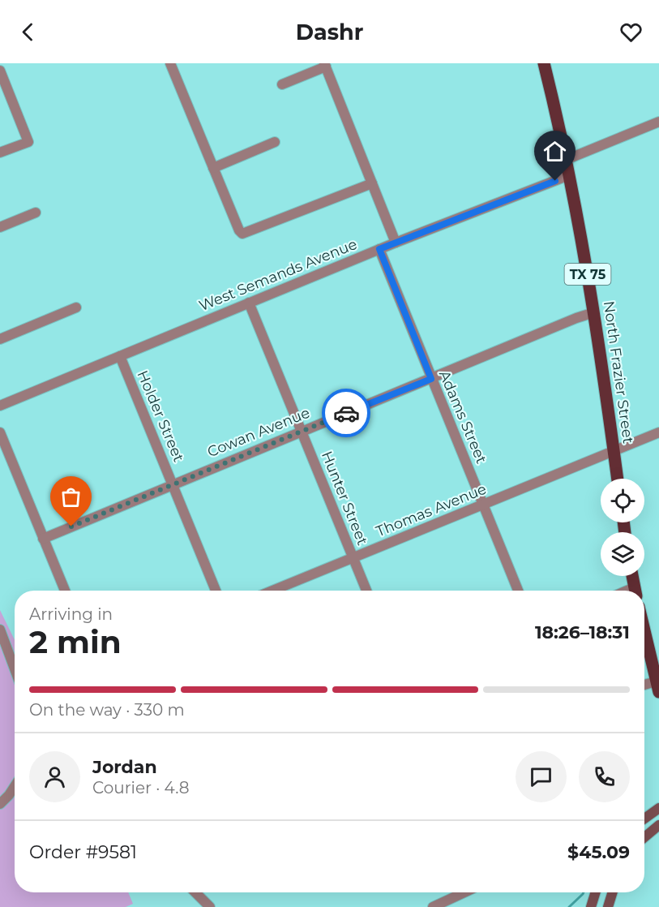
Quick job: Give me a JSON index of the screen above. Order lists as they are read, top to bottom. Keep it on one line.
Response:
{"streets":{"main road":["TX 75","North Frazier Street"],"street":["West Semands Avenue","Holder Street","Adams Street","Cowan Avenue","Hunter Street","Thomas Avenue"]},"crossings":[["West Semands Avenue","North Frazier Street"],["West Semands Avenue","Holder Street"],["West Semands Avenue","Adams Street"],["West Semands Avenue","Hunter Street"],["North Frazier Street","Cowan Avenue"],["North Frazier Street","Thomas Avenue"],["Holder Street","Cowan Avenue"],["Adams Street","Cowan Avenue"],["Adams Street","Thomas Avenue"],["Cowan Avenue","Hunter Street"],["Hunter Street","Thomas Avenue"]],"page":{"header":"Dashr","heading":["2 min","Arriving in","18:26–18:31"],"panel":["Jordan","Courier · 4.8","Order #9581","$45.09"],"bar":"On the way · 330 m"}}
